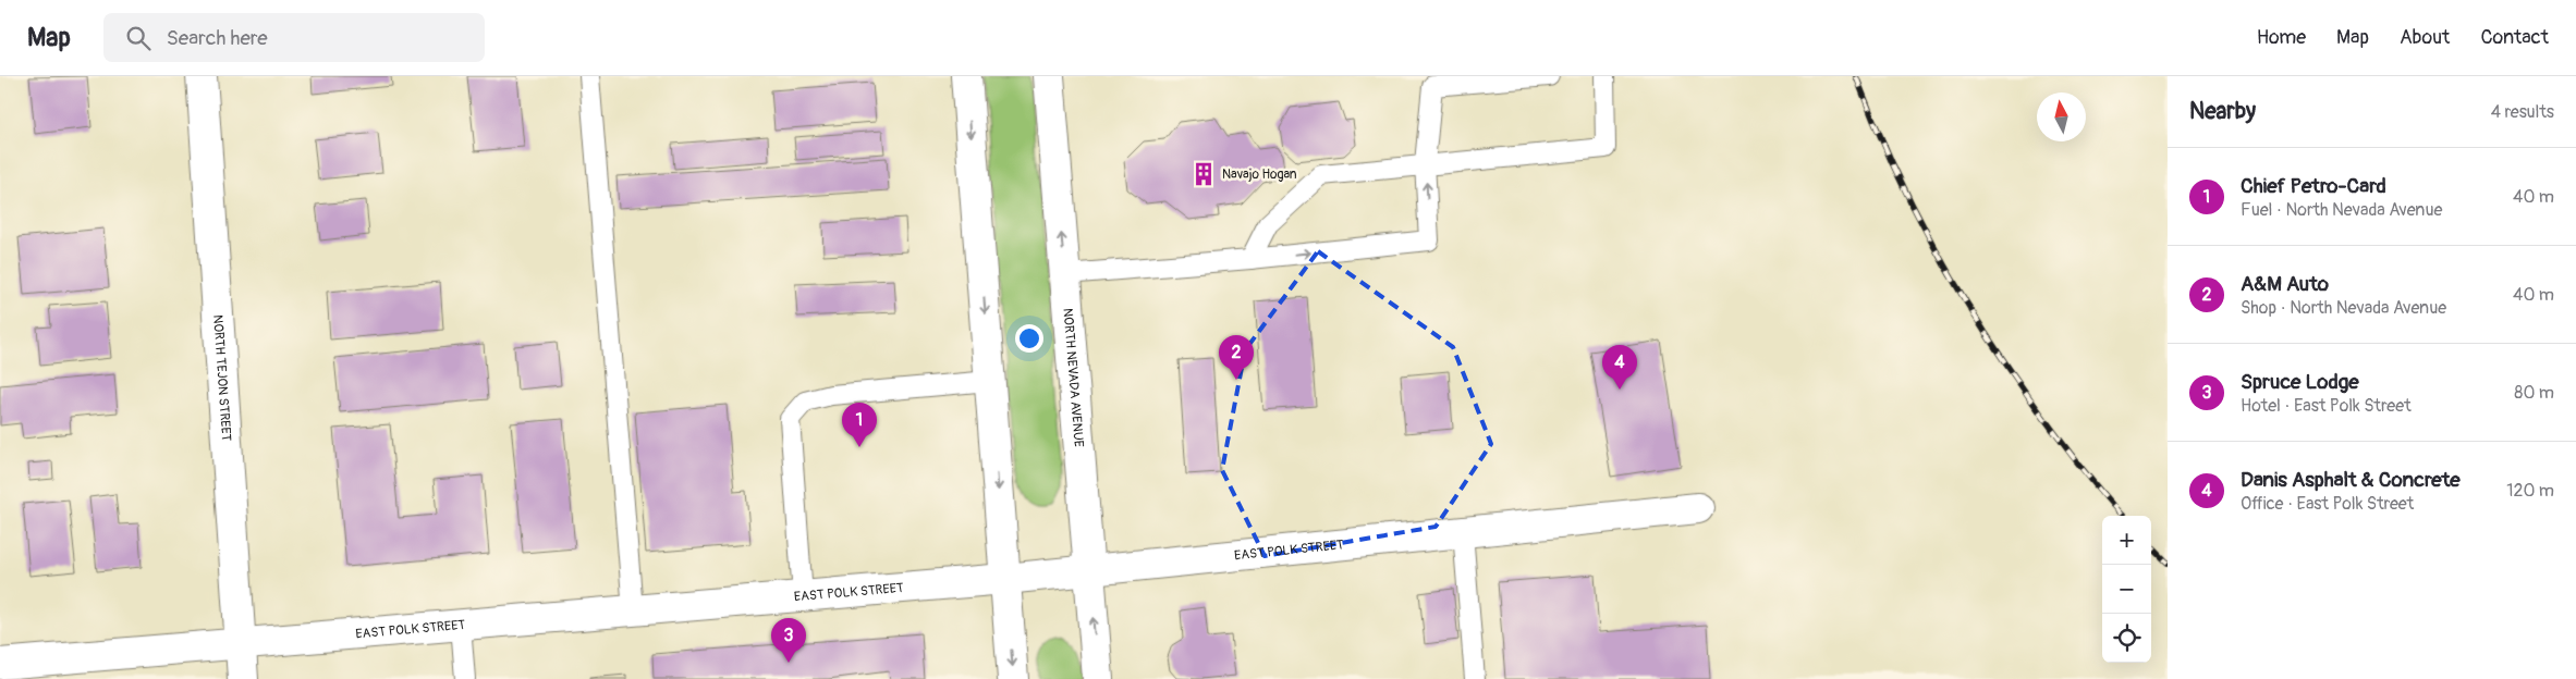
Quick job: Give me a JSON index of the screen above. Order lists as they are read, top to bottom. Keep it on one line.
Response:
{"streets":{"street":["NORTH TEJON STREET","NORTH NEVADA AVENUE","EAST POLK STREET"]},"crossings":[["NORTH TEJON STREET","EAST POLK STREET"],["NORTH NEVADA AVENUE","EAST POLK STREET"]],"places":{"building":["Navajo Hogan"]},"north":"top","page":{"header":"Map","search":"Search here","nav":["Home","Map","About","Contact"],"heading":["Nearby","4 results"],"list":[{"mark":"1","name":"Chief Petro-Card","note":"Fuel · North Nevada Avenue","value":"40 m"},{"mark":"2","name":"A&M Auto","note":"Shop · North Nevada Avenue","value":"40 m"},{"mark":"3","name":"Spruce Lodge","note":"Hotel · East Polk Street","value":"80 m"},{"mark":"4","name":"Danis Asphalt & Concrete","note":"Office · East Polk Street","value":"120 m"}],"pins":["2","4","1","3"],"map_buttons":["+","−"]}}
